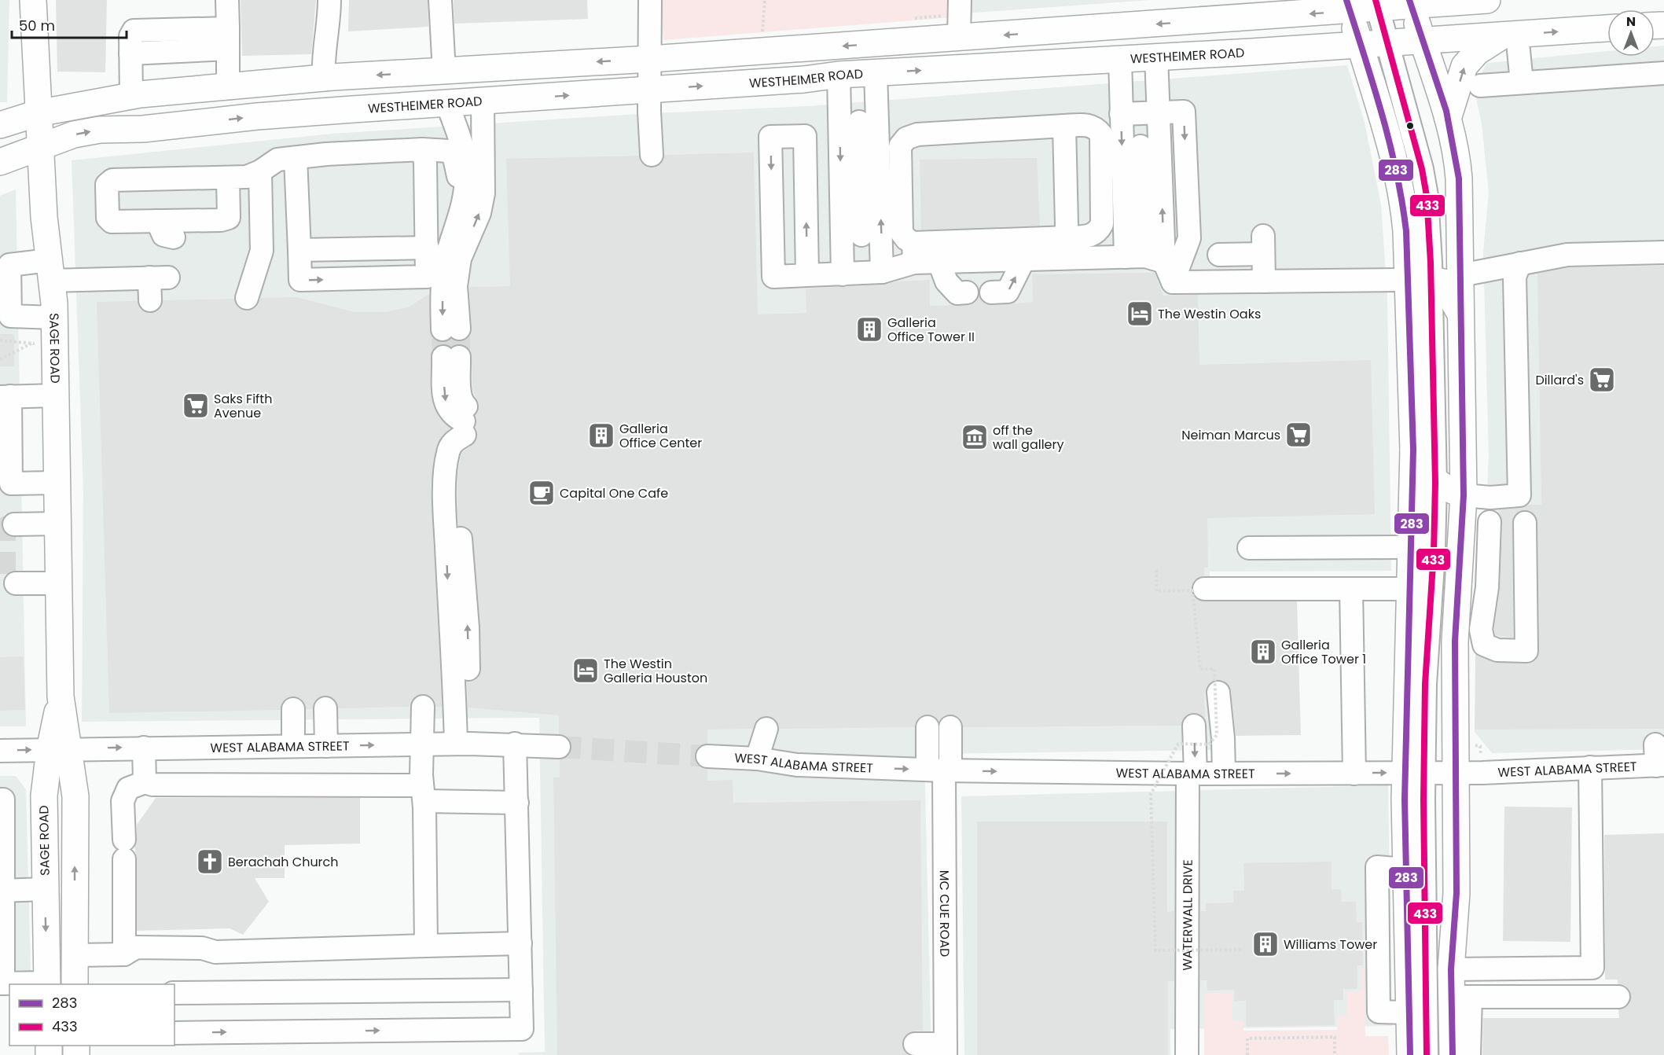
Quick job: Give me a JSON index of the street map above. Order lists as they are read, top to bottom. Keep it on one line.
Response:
{"streets":{"main road":["WESTHEIMER ROAD","SAGE ROAD"],"street":["WEST ALABAMA STREET","MC CUE ROAD","WATERWALL DRIVE"]},"crossings":[["WESTHEIMER ROAD","SAGE ROAD"],["SAGE ROAD","WEST ALABAMA STREET"],["WEST ALABAMA STREET","MC CUE ROAD"],["WEST ALABAMA STREET","WATERWALL DRIVE"]],"places":{"hotel":["The Westin Oaks","The Westin Galleria Houston"],"building":["Galleria Office Tower II","Galleria Office Center","Galleria Office Tower 1","Williams Tower"],"supermarket":["Dillard's","Saks Fifth Avenue","Neiman Marcus"],"museum":["off the wall gallery"],"cafe":["Capital One Cafe"],"church":["Berachah Church"]},"lines":["transit line 283","transit line 433"],"legend":["283","433"],"scale_bar":"50 m","north":"top"}
